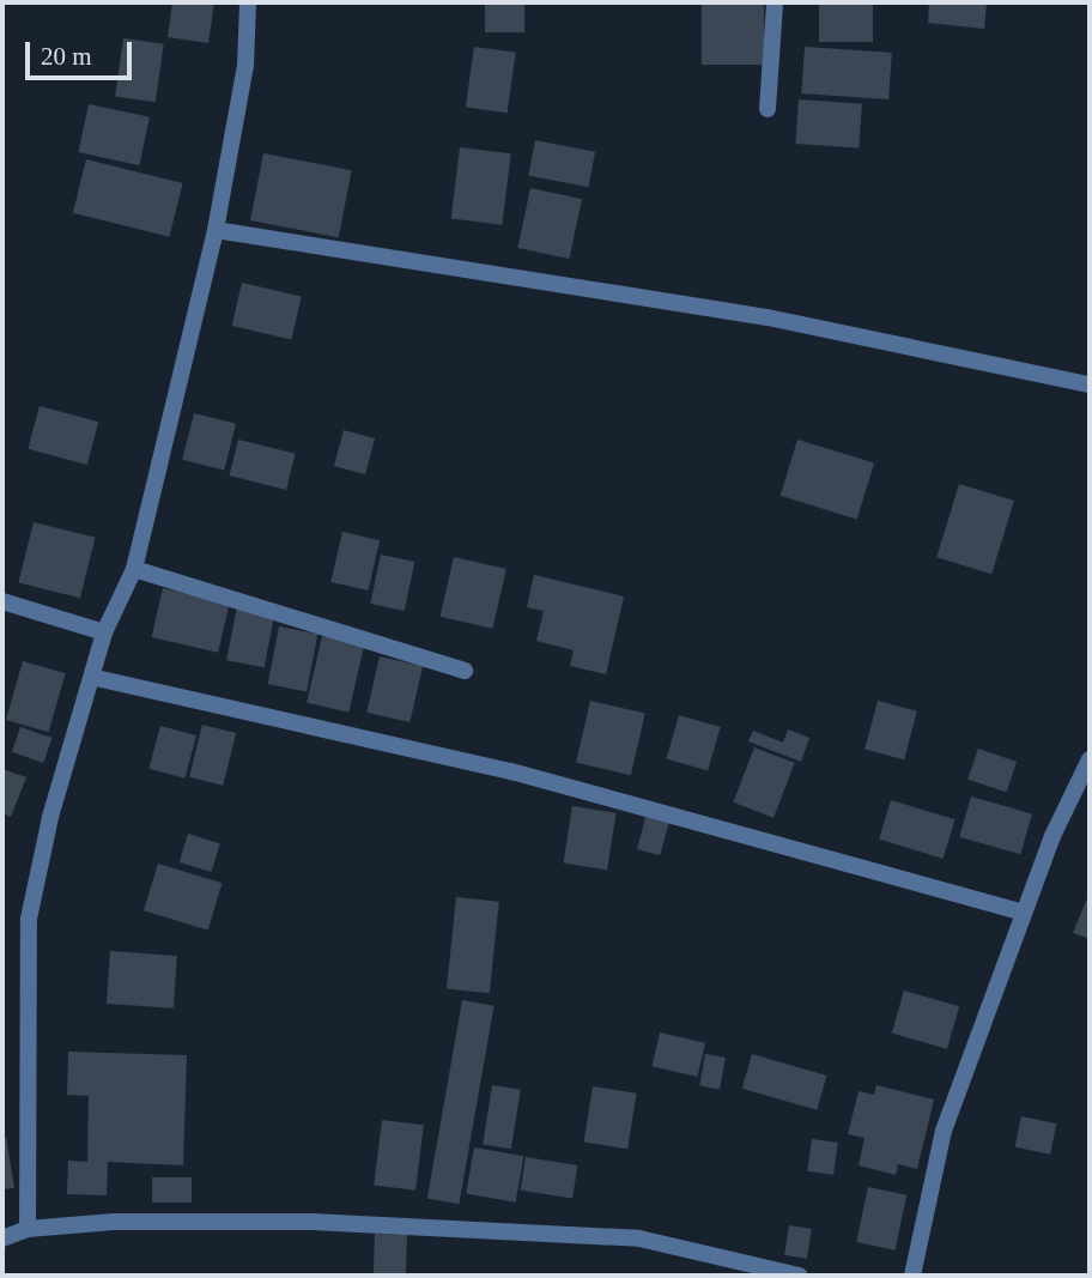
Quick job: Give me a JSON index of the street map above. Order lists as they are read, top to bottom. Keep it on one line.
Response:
{"scale_bar":"20 m"}
